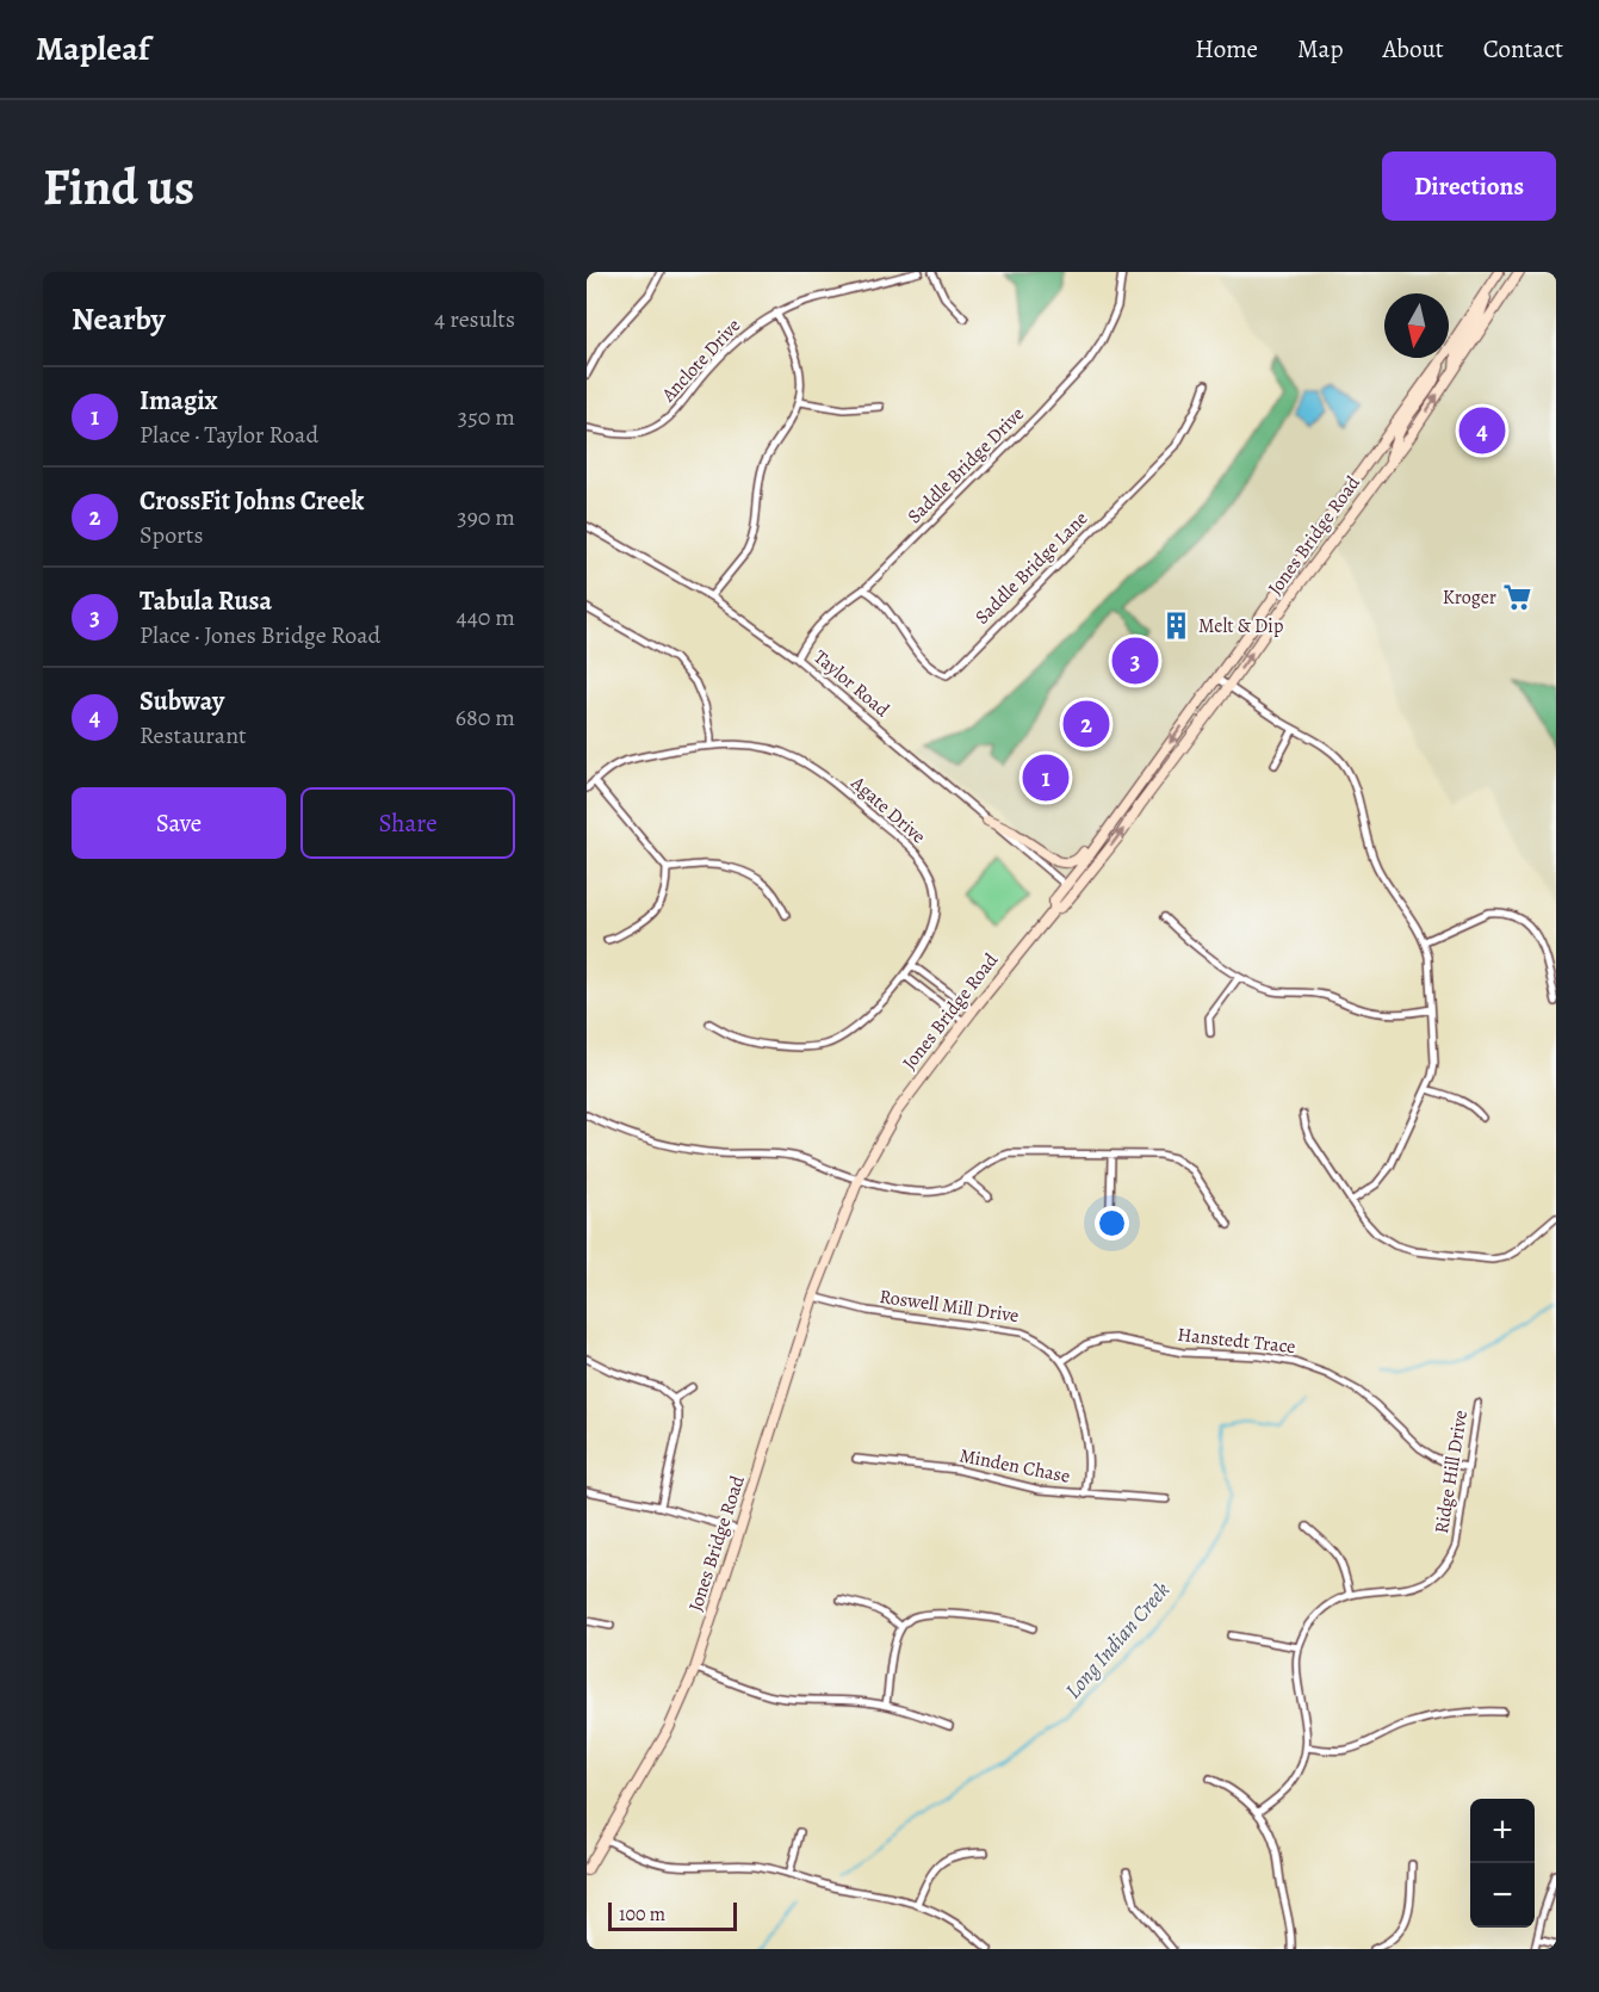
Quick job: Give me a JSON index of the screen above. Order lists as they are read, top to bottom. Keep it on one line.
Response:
{"streets":{"main road":["Jones Bridge Road"],"street":["Anclote Drive","Saddle Bridge Drive","Saddle Bridge Lane","Taylor Road","Agate Drive","Roswell Mill Drive","Hanstedt Trace","Minden Chase","Ridge Hill Drive"]},"crossings":[["Saddle Bridge Drive","Saddle Bridge Lane"],["Saddle Bridge Drive","Taylor Road"],["Jones Bridge Road","Taylor Road"],["Jones Bridge Road","Roswell Mill Drive"],["Roswell Mill Drive","Hanstedt Trace"],["Roswell Mill Drive","Minden Chase"],["Hanstedt Trace","Ridge Hill Drive"]],"water":["Long Indian Creek"],"places":{"supermarket":["Kroger"],"building":["Melt & Dip"]},"scale_bar":"100 m","north":"bottom","page":{"header":"Mapleaf","nav":["Home","Map","About","Contact"],"buttons":["Directions",["Save","Share"]],"title":"Find us","heading":["Nearby","4 results"],"list":[{"mark":"1","name":"Imagix","note":"Place · Taylor Road","value":"350 m"},{"mark":"2","name":"CrossFit Johns Creek","note":"Sports","value":"390 m"},{"mark":"3","name":"Tabula Rusa","note":"Place · Jones Bridge Road","value":"440 m"},{"mark":"4","name":"Subway","note":"Restaurant","value":"680 m"}],"pins":["4","3","2","1"],"map_buttons":["+","−"],"scale":"100 m"}}
